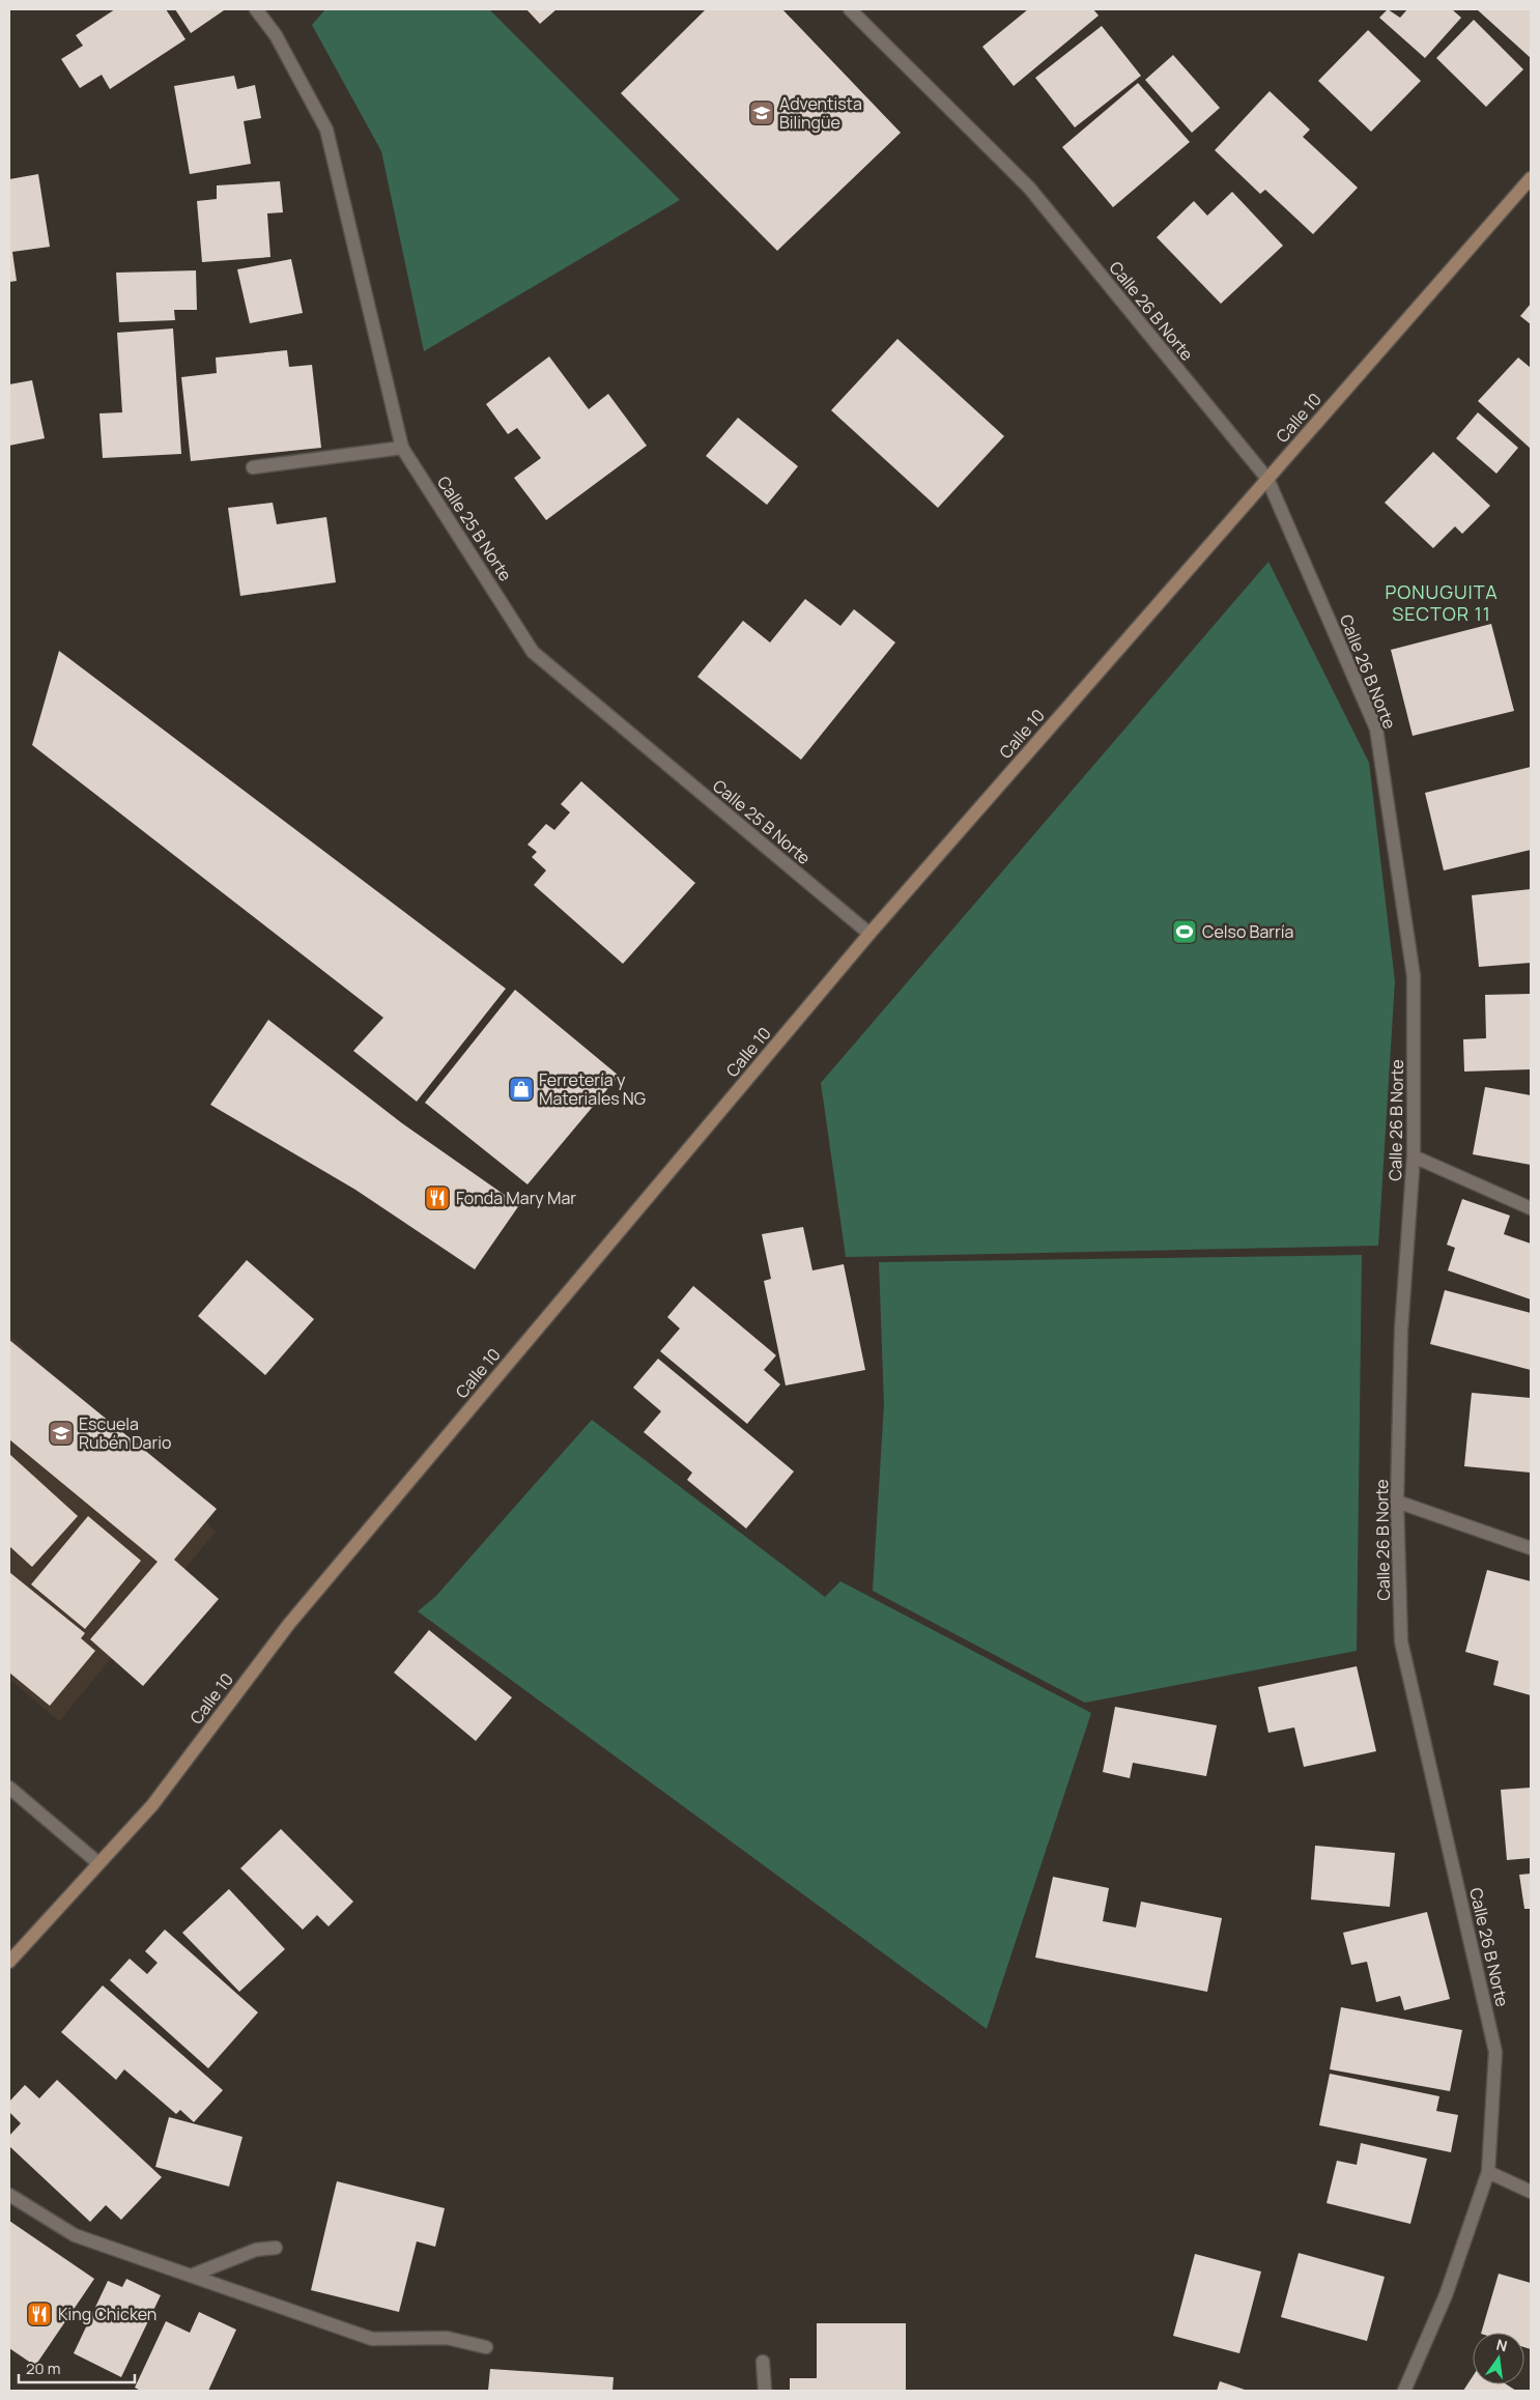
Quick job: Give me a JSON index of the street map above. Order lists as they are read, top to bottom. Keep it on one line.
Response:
{"streets":{"main road":["Calle 10"],"street":["Calle 26 B Norte","Calle 25 B Norte"]},"crossings":[["Calle 26 B Norte","Calle 10"],["Calle 10","Calle 25 B Norte"]],"districts":["PONUGUITA SECTOR 11"],"places":{"school or university":["Adventista Bilingüe","Escuela Rubén Dario"],"sports":["Celso Barría"],"shop":["Ferretería y Materiales NG"],"restaurant":["Fonda Mary Mar","King Chicken"]},"scale_bar":"20 m","north":"top"}
